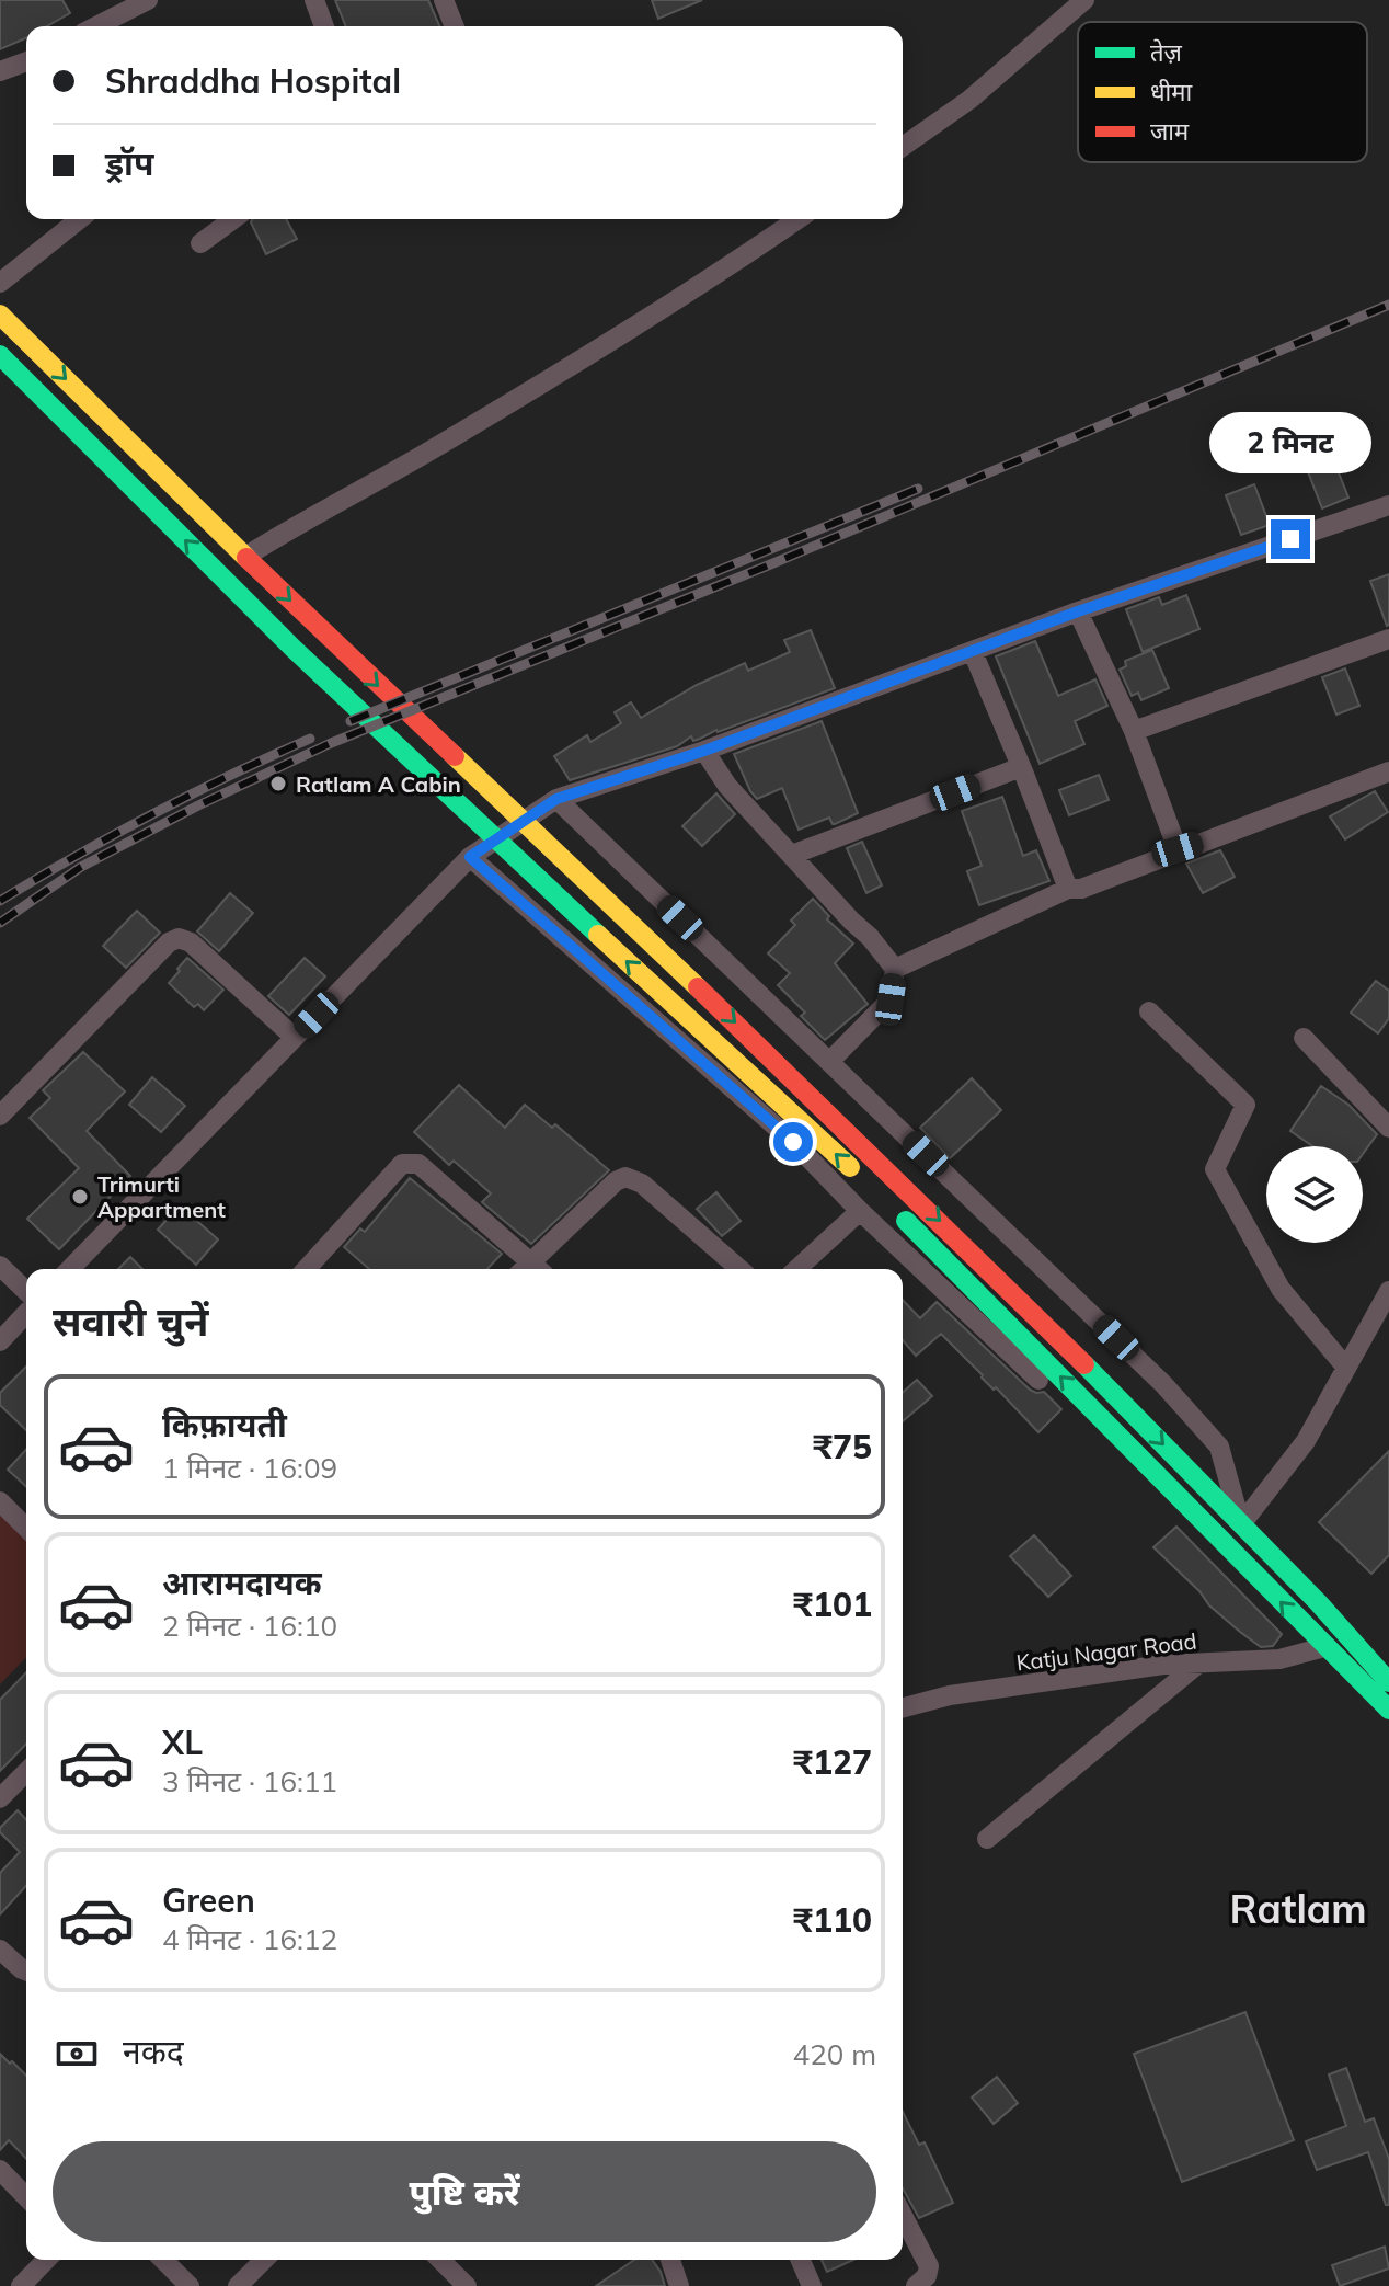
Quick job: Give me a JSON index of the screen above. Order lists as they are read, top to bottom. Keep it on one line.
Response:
{"streets":{"street":["Katju Nagar Road"]},"districts":["Ratlam"],"places":["Ratlam A Cabin","Trimurti Appartment"],"legend":["तेज़","धीमा","जाम"],"page":{"banner":["Shraddha Hospital","ड्रॉप"],"bubble":"2 मिनट","heading":"सवारी चुनें","list":[{"name":"किफ़ायती","note":"1 मिनट · 16:09","value":"₹75"},{"name":"आरामदायक","note":"2 मिनट · 16:10","value":"₹101"},{"name":"XL","note":"3 मिनट · 16:11","value":"₹127"},{"name":"Green","note":"4 मिनट · 16:12","value":"₹110"}],"pay":["नकद","420 m"],"buttons":"पुष्टि करें"}}
